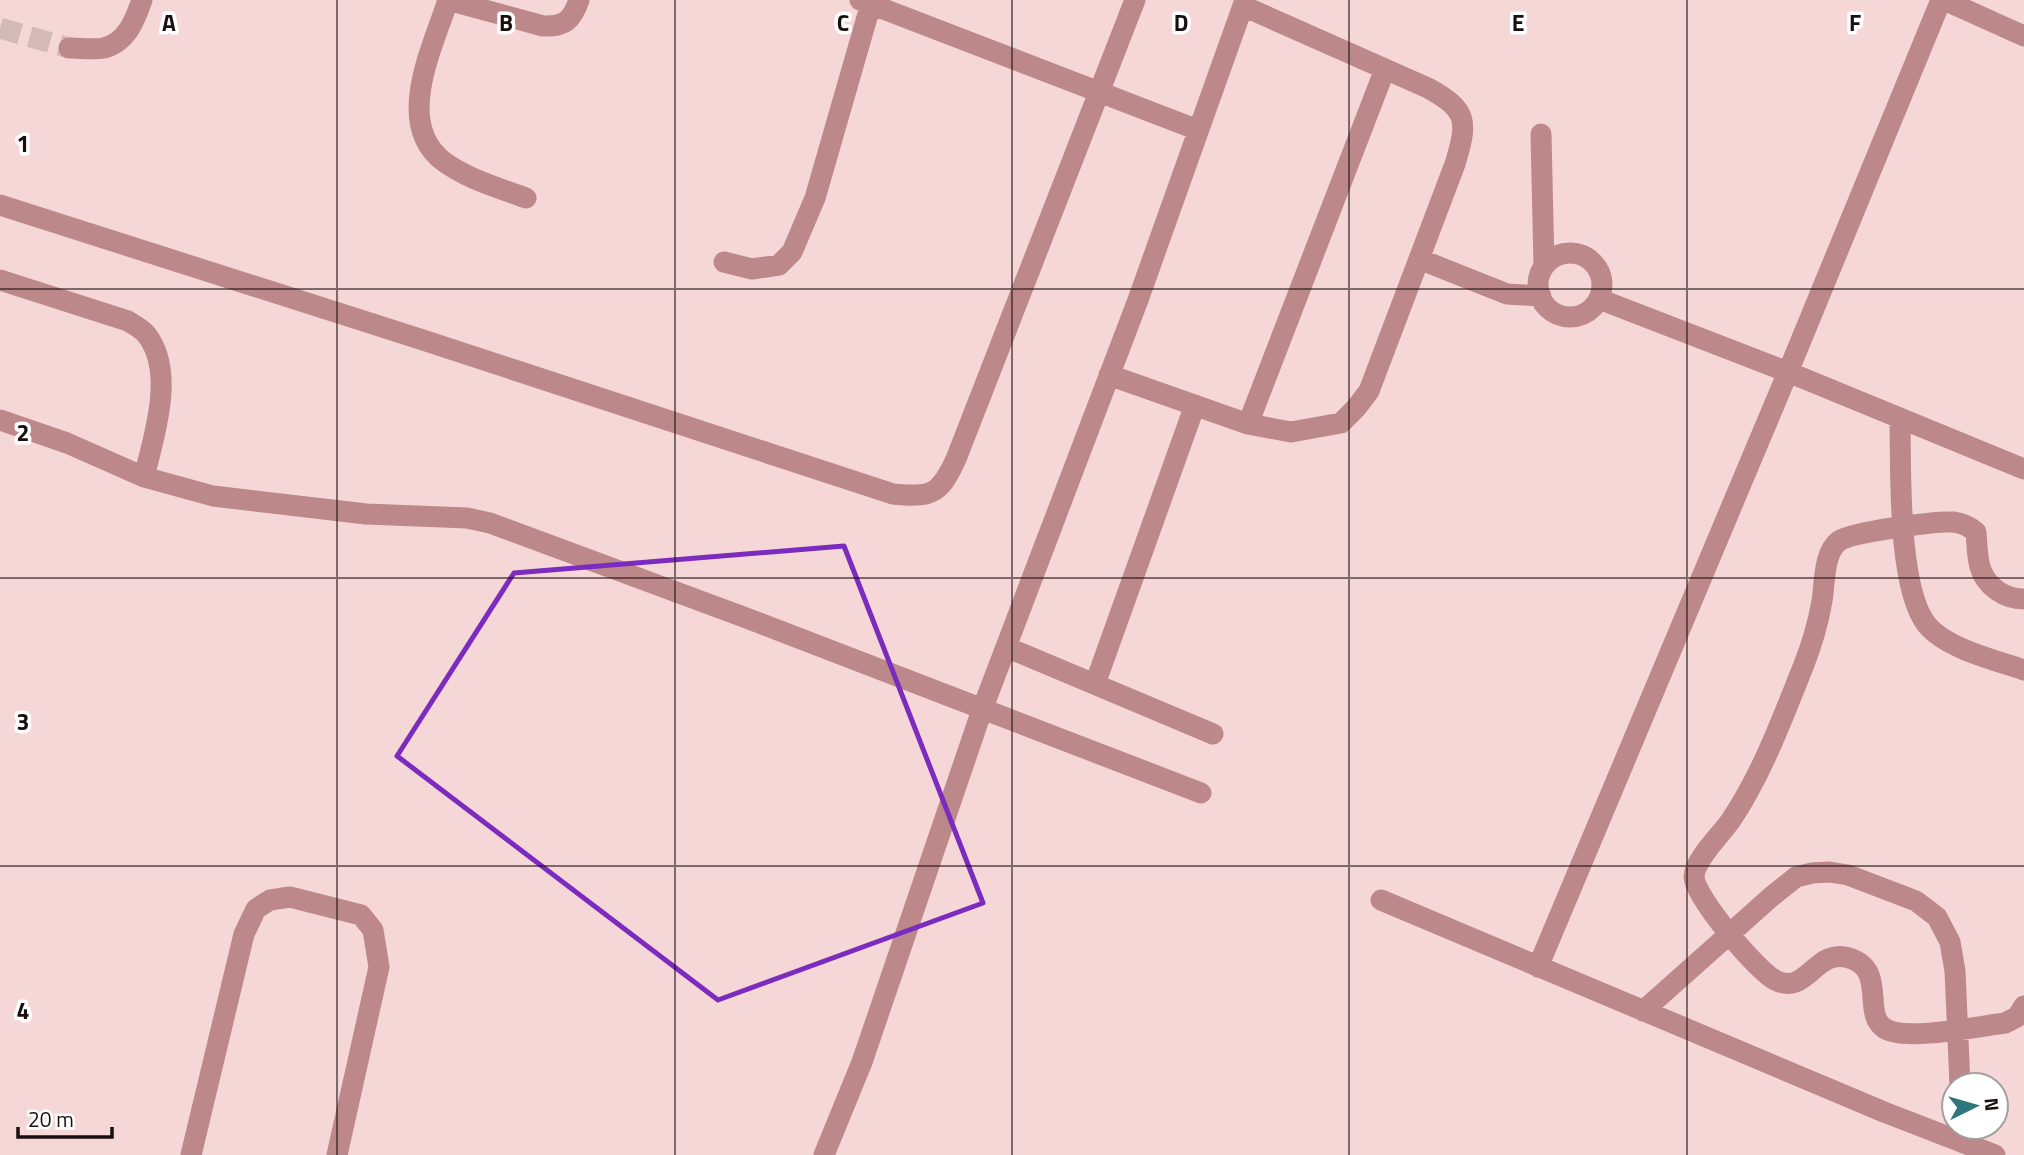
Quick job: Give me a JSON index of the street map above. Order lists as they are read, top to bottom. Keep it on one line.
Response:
{"scale_bar":"20 m","north":"right","grid":{"columns":["A","B","C","D","E","F"],"rows":["1","2","3","4"]}}
